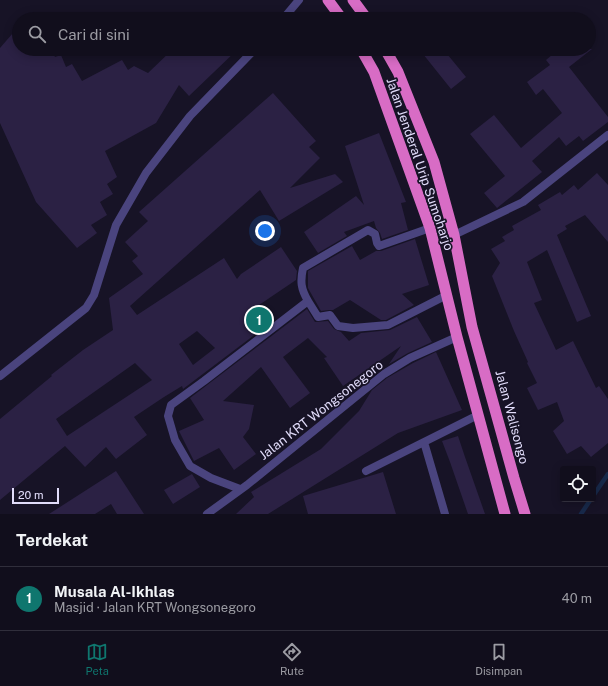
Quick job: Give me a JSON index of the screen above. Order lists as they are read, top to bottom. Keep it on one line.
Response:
{"streets":{"highway":["Jalan Jenderal Urip Sumoharjo","Jalan Walisongo"],"street":["Jalan KRT Wongsonegoro"]},"crossings":[["Jalan Jenderal Urip Sumoharjo","Jalan KRT Wongsonegoro"],["Jalan Jenderal Urip Sumoharjo","Jalan Walisongo"]],"scale_bar":"20 m","page":{"search":"Cari di sini","pins":"1","scale":"20 m","heading":"Terdekat","list":[{"mark":"1","name":"Musala Al-Ikhlas","note":"Masjid · Jalan KRT Wongsonegoro","value":"40 m"}],"nav":["Peta","Rute","Disimpan"]}}
